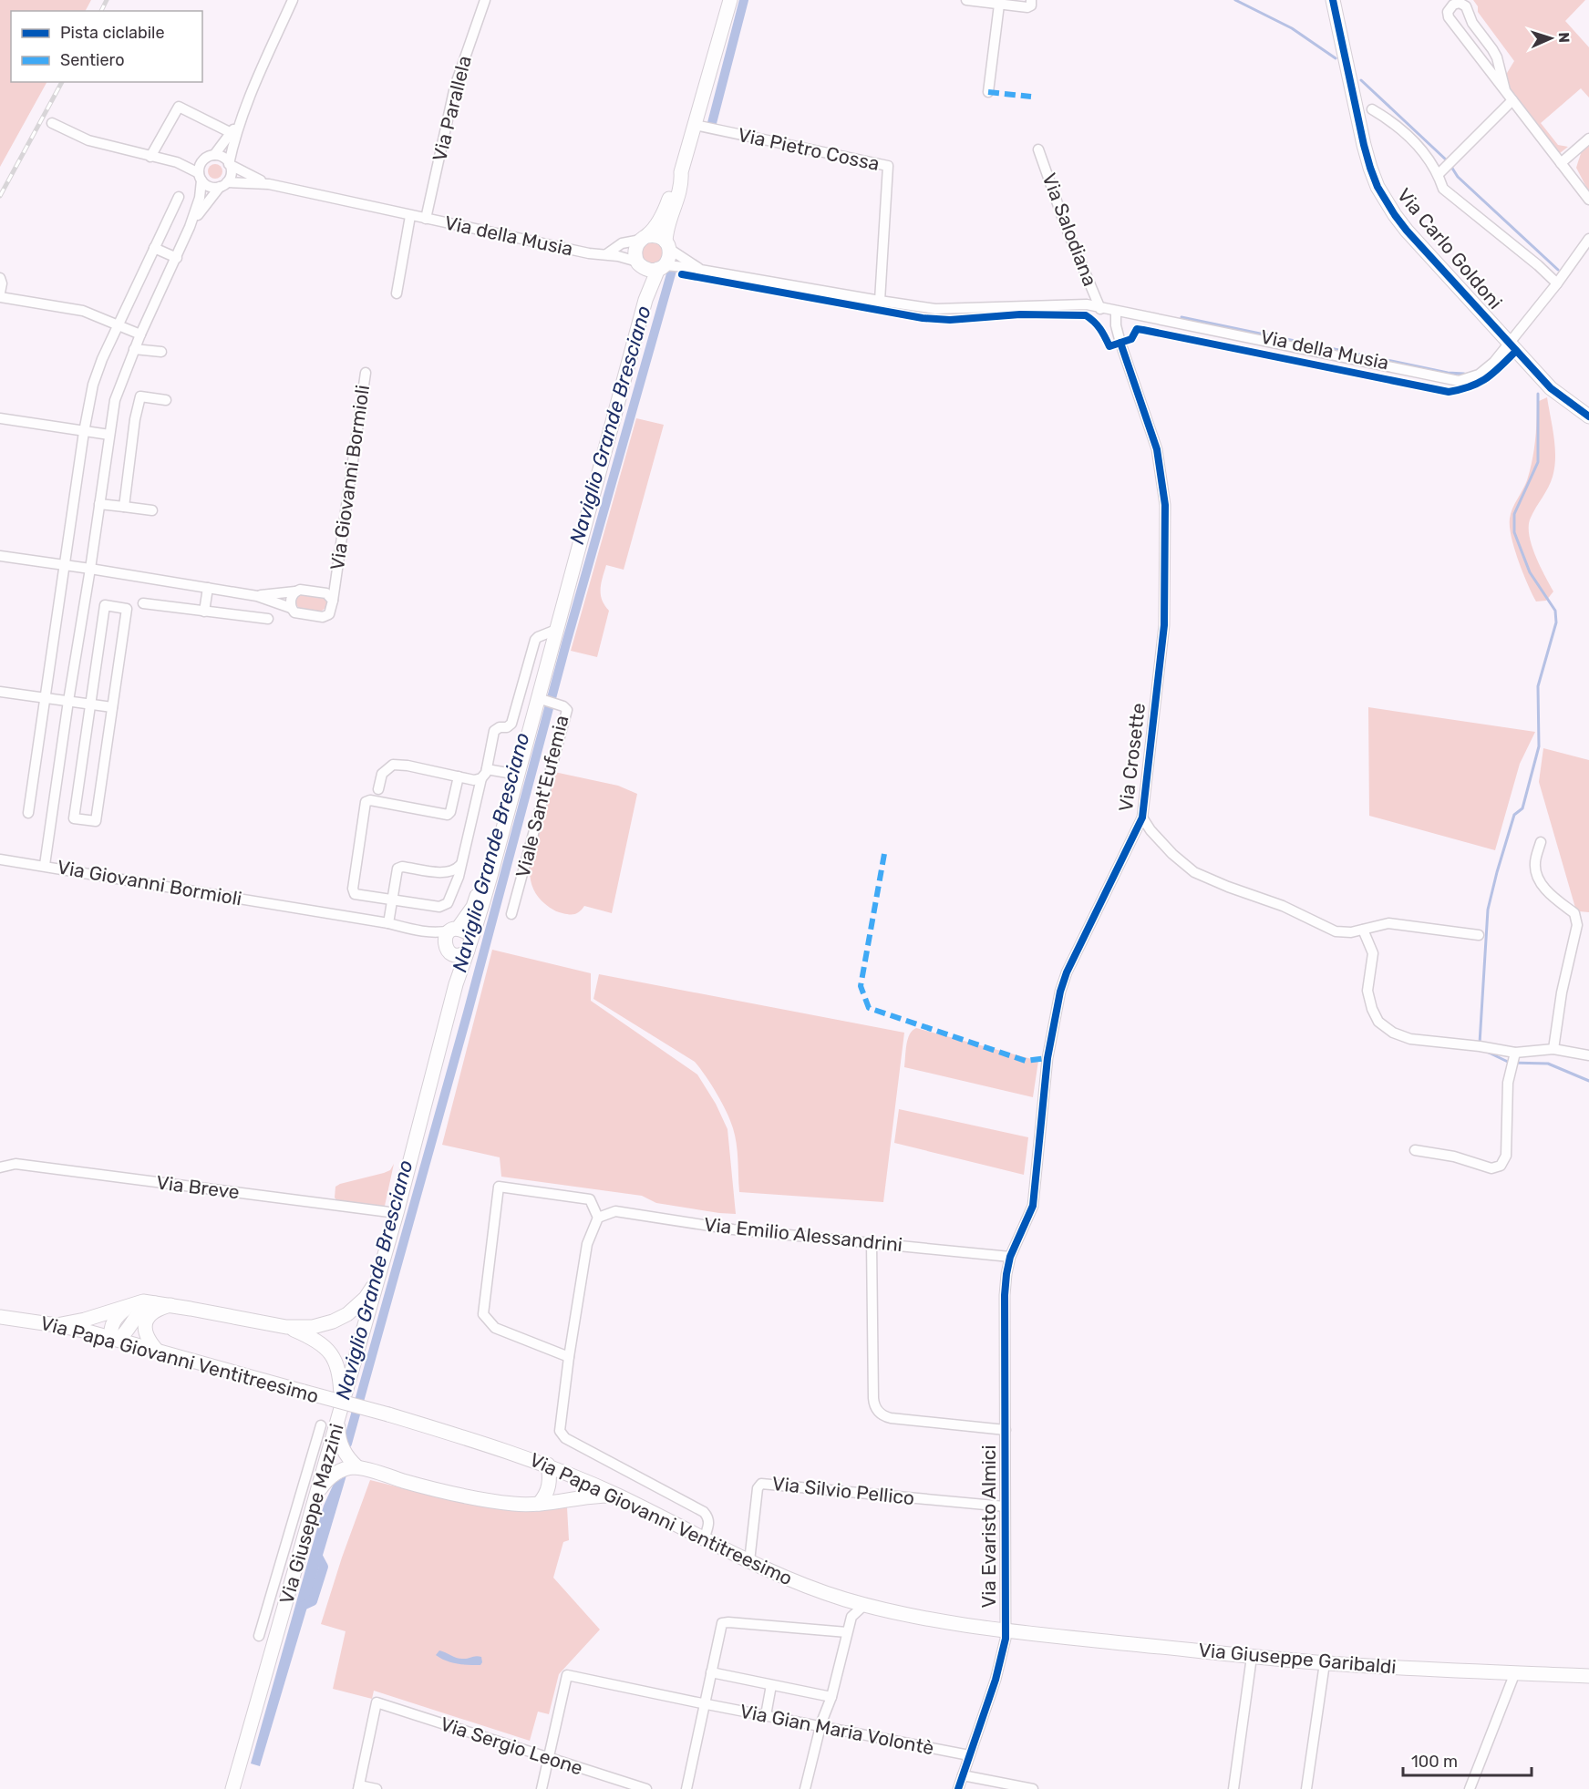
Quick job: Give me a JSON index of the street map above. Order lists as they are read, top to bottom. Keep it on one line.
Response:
{"streets":{"street":["Via Parallela","Via Pietro Cossa","Via Salodiana","Via della Musia","Via Carlo Goldoni","Via Giovanni Bormioli","Via Crosette","Viale Sant'Eufemia","Via Breve","Via Emilio Alessandrini","Via Papa Giovanni Ventitreesimo","Via Silvio Pellico","Via Giuseppe Mazzini","Via Evaristo Almici","Via Giuseppe Garibaldi","Via Gian Maria Volontè","Via Sergio Leone"]},"crossings":[["Via Parallela","Via della Musia"],["Via Pietro Cossa","Via della Musia"],["Via Pietro Cossa","Viale Sant'Eufemia"],["Via Salodiana","Via della Musia"],["Via della Musia","Via Carlo Goldoni"],["Via della Musia","Via Giovanni Bormioli"],["Via della Musia","Via Crosette"],["Via della Musia","Viale Sant'Eufemia"],["Via Crosette","Via Emilio Alessandrini"],["Via Crosette","Via Evaristo Almici"],["Viale Sant'Eufemia","Via Giuseppe Mazzini"],["Via Breve","Via Giuseppe Mazzini"],["Via Emilio Alessandrini","Via Evaristo Almici"],["Via Papa Giovanni Ventitreesimo","Via Silvio Pellico"],["Via Papa Giovanni Ventitreesimo","Via Evaristo Almici"],["Via Papa Giovanni Ventitreesimo","Via Giuseppe Garibaldi"],["Via Silvio Pellico","Via Evaristo Almici"],["Via Evaristo Almici","Via Giuseppe Garibaldi"],["Via Evaristo Almici","Via Gian Maria Volontè"],["Via Gian Maria Volontè","Via Sergio Leone"]],"water":["Naviglio Grande Bresciano"],"legend":["Pista ciclabile","Sentiero"],"scale_bar":"100 m","north":"right"}
